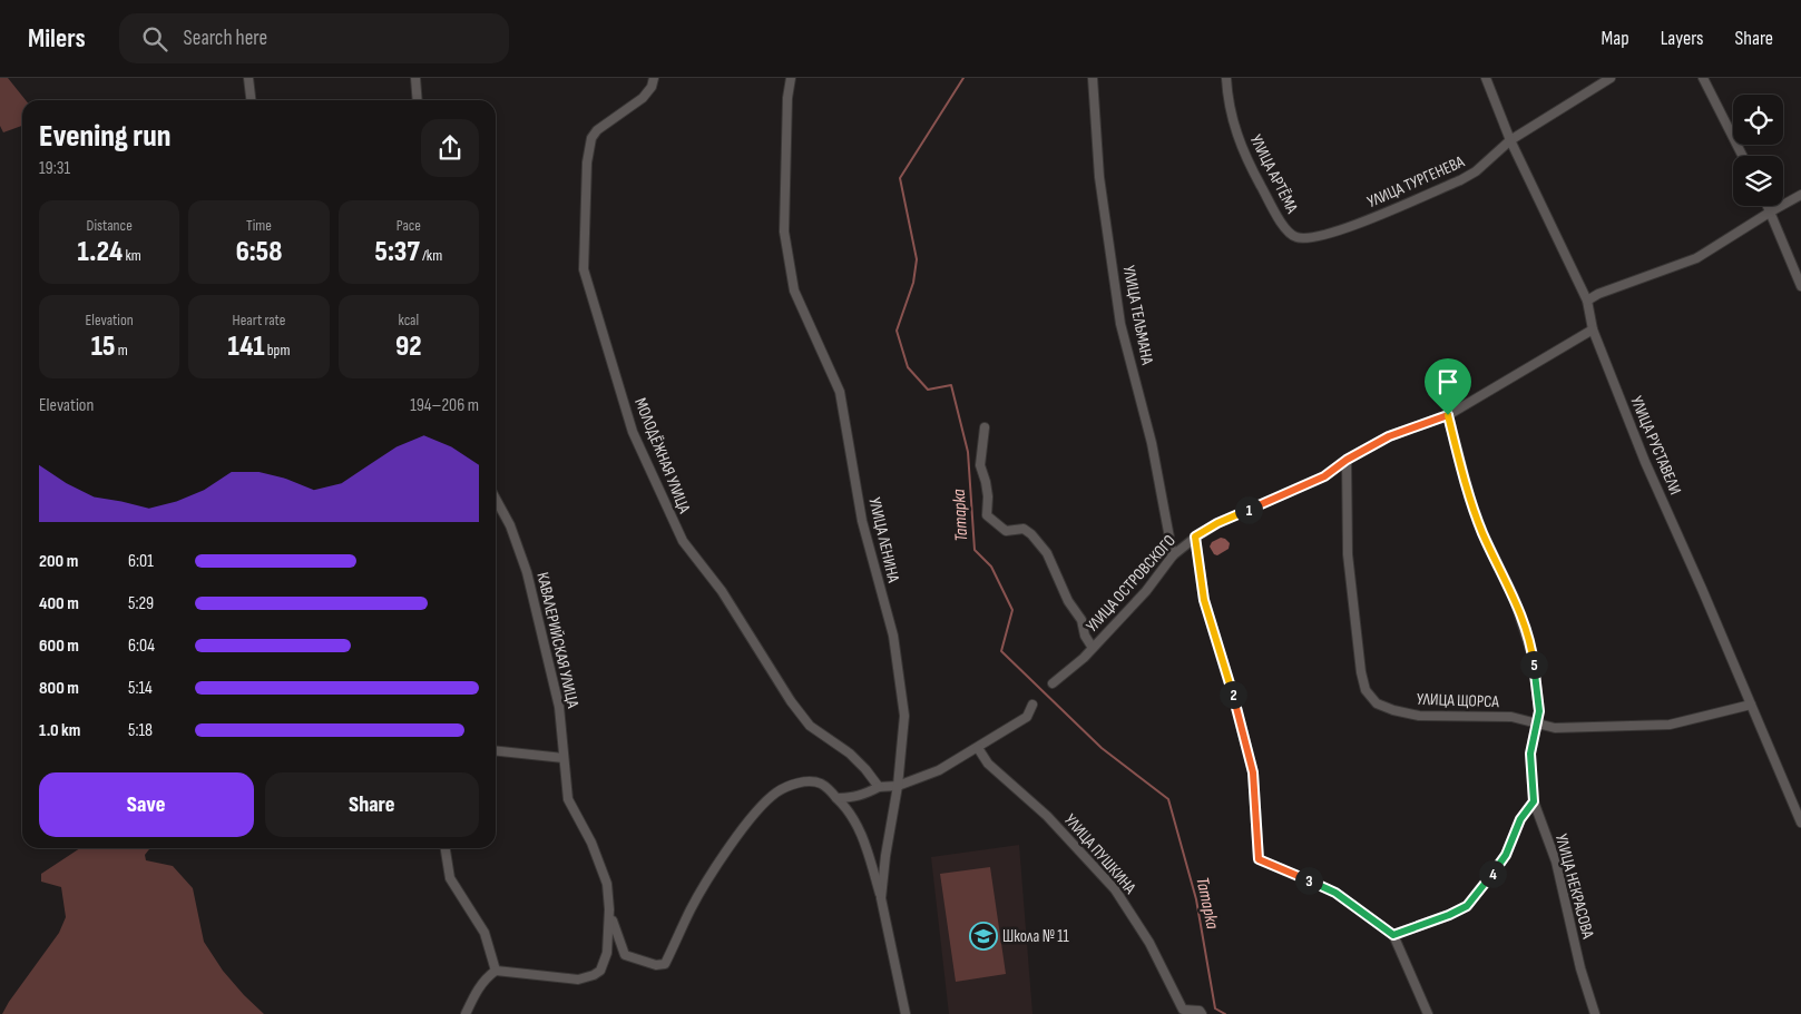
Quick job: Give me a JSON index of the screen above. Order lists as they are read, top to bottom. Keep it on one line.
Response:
{"streets":{"street":["УЛИЦА АРТЁМА","УЛИЦА ТУРГЕНЕВА","УЛИЦА ТЕЛЬМАНА","УЛИЦА РУСТАВЕЛИ","МОЛОДЁЖНАЯ УЛИЦА","УЛИЦА ЛЕНИНА","УЛИЦА ОСТРОВСКОГО","КАВАЛЕРИЙСКАЯ УЛИЦА","УЛИЦА ЩОРСА","УЛИЦА ПУШКИНА","УЛИЦА НЕКРАСОВА"]},"crossings":[["УЛИЦА АРТЁМА","УЛИЦА ТУРГЕНЕВА"],["УЛИЦА ТУРГЕНЕВА","УЛИЦА РУСТАВЕЛИ"],["УЛИЦА ТЕЛЬМАНА","УЛИЦА ОСТРОВСКОГО"],["УЛИЦА РУСТАВЕЛИ","УЛИЦА ОСТРОВСКОГО"],["УЛИЦА РУСТАВЕЛИ","УЛИЦА ЩОРСА"],["УЛИЦА ОСТРОВСКОГО","УЛИЦА ЩОРСА"],["УЛИЦА ОСТРОВСКОГО","УЛИЦА НЕКРАСОВА"],["УЛИЦА ЩОРСА","УЛИЦА НЕКРАСОВА"]],"water":["Татарка"],"places":{"school or university":["Школа № 11"]},"page":{"header":"Milers","search":"Search here","nav":["Map","Layers","Share"],"heading":["Evening run","19:31"],"stats":[["Distance","1.24 km"],["Time","6:58"],["Pace","5:37 /km"],["Elevation","15 m"],["Heart rate","141 bpm"],["kcal","92"]],"chart":["Elevation","194–206 m"],"pins":["1","5","2","4","3"],"list":[{"name":"200 m","note":"6:01"},{"name":"400 m","note":"5:29"},{"name":"600 m","note":"6:04"},{"name":"800 m","note":"5:14"},{"name":"1.0 km","note":"5:18"}],"buttons":["Save","Share"]}}
